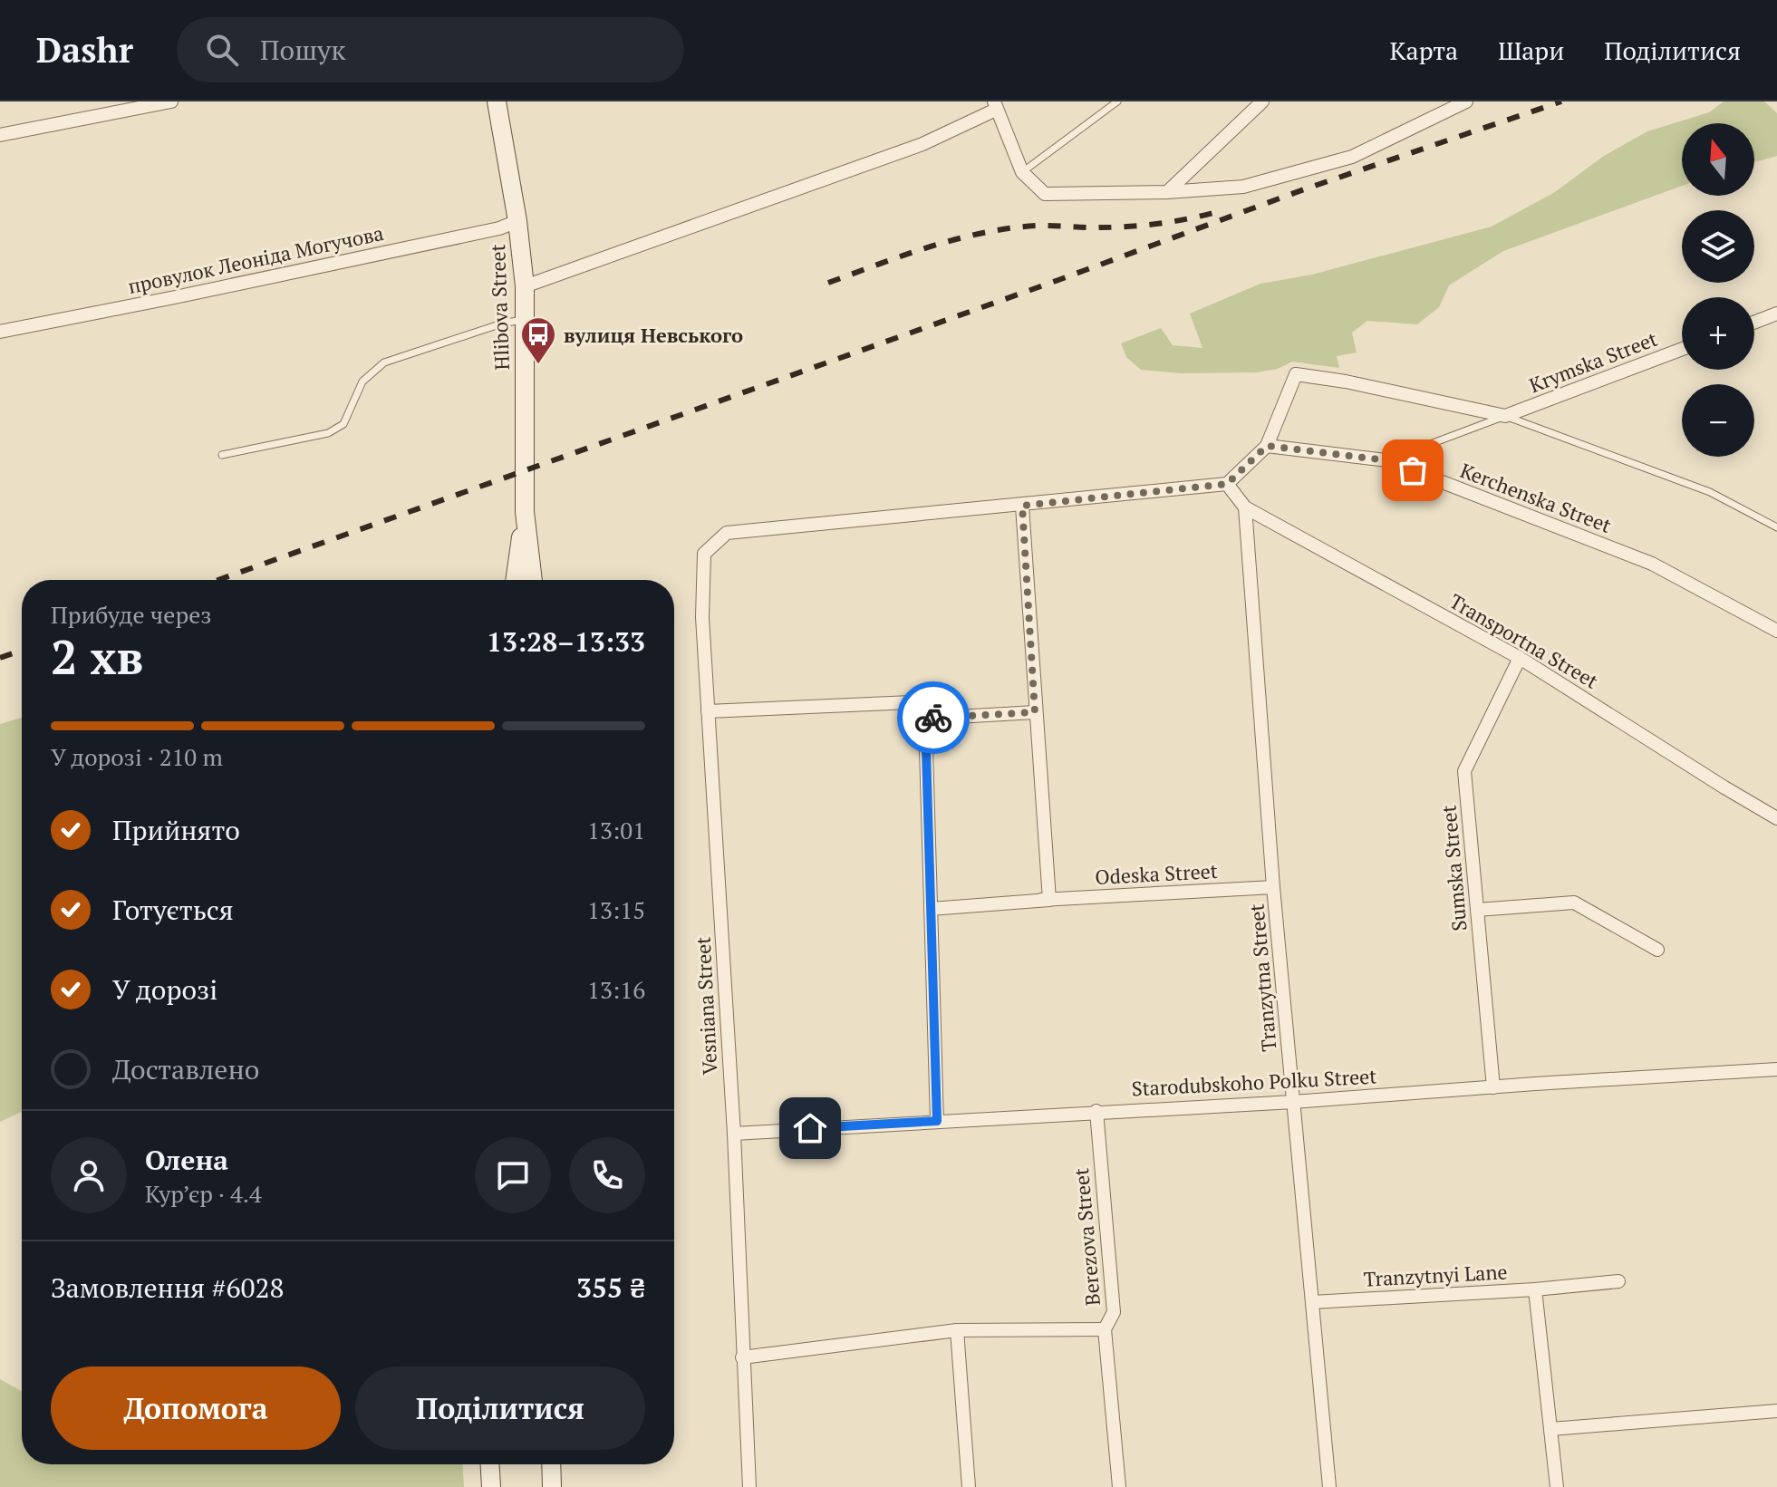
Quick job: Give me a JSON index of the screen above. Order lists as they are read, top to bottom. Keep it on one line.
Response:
{"streets":{"main road":["Hlibova Street"],"street":["провулок Леоніда Могучова","Krymska Street","Kerchenska Street","Transportna Street","Sumska Street","Odeska Street","Tranzytna Street","Vesniana Street","Starodubskoho Polku Street","Berezova Street","Tranzytnyi Lane"]},"crossings":[["провулок Леоніда Могучова","Hlibova Street"],["Transportna Street","Sumska Street"],["Transportna Street","Tranzytna Street"],["Sumska Street","Starodubskoho Polku Street"],["Odeska Street","Tranzytna Street"],["Tranzytna Street","Starodubskoho Polku Street"],["Tranzytna Street","Tranzytnyi Lane"],["Vesniana Street","Starodubskoho Polku Street"],["Starodubskoho Polku Street","Berezova Street"]],"places":{"bus stop":["вулиця Невського"]},"north":"top","page":{"header":"Dashr","search":"Пошук","nav":["Карта","Шари","Поділитися"],"map_buttons":["+","−"],"heading":["2 хв","Прибуде через","13:28–13:33"],"panel":["Олена","Кур’єр · 4.4","Замовлення #6028","355 ₴"],"bar":"У дорозі · 210 m","list":[["Прийнято","13:01"],["Готується","13:15"],["У дорозі","13:16"],"Доставлено"],"buttons":["Допомога","Поділитися"]}}
